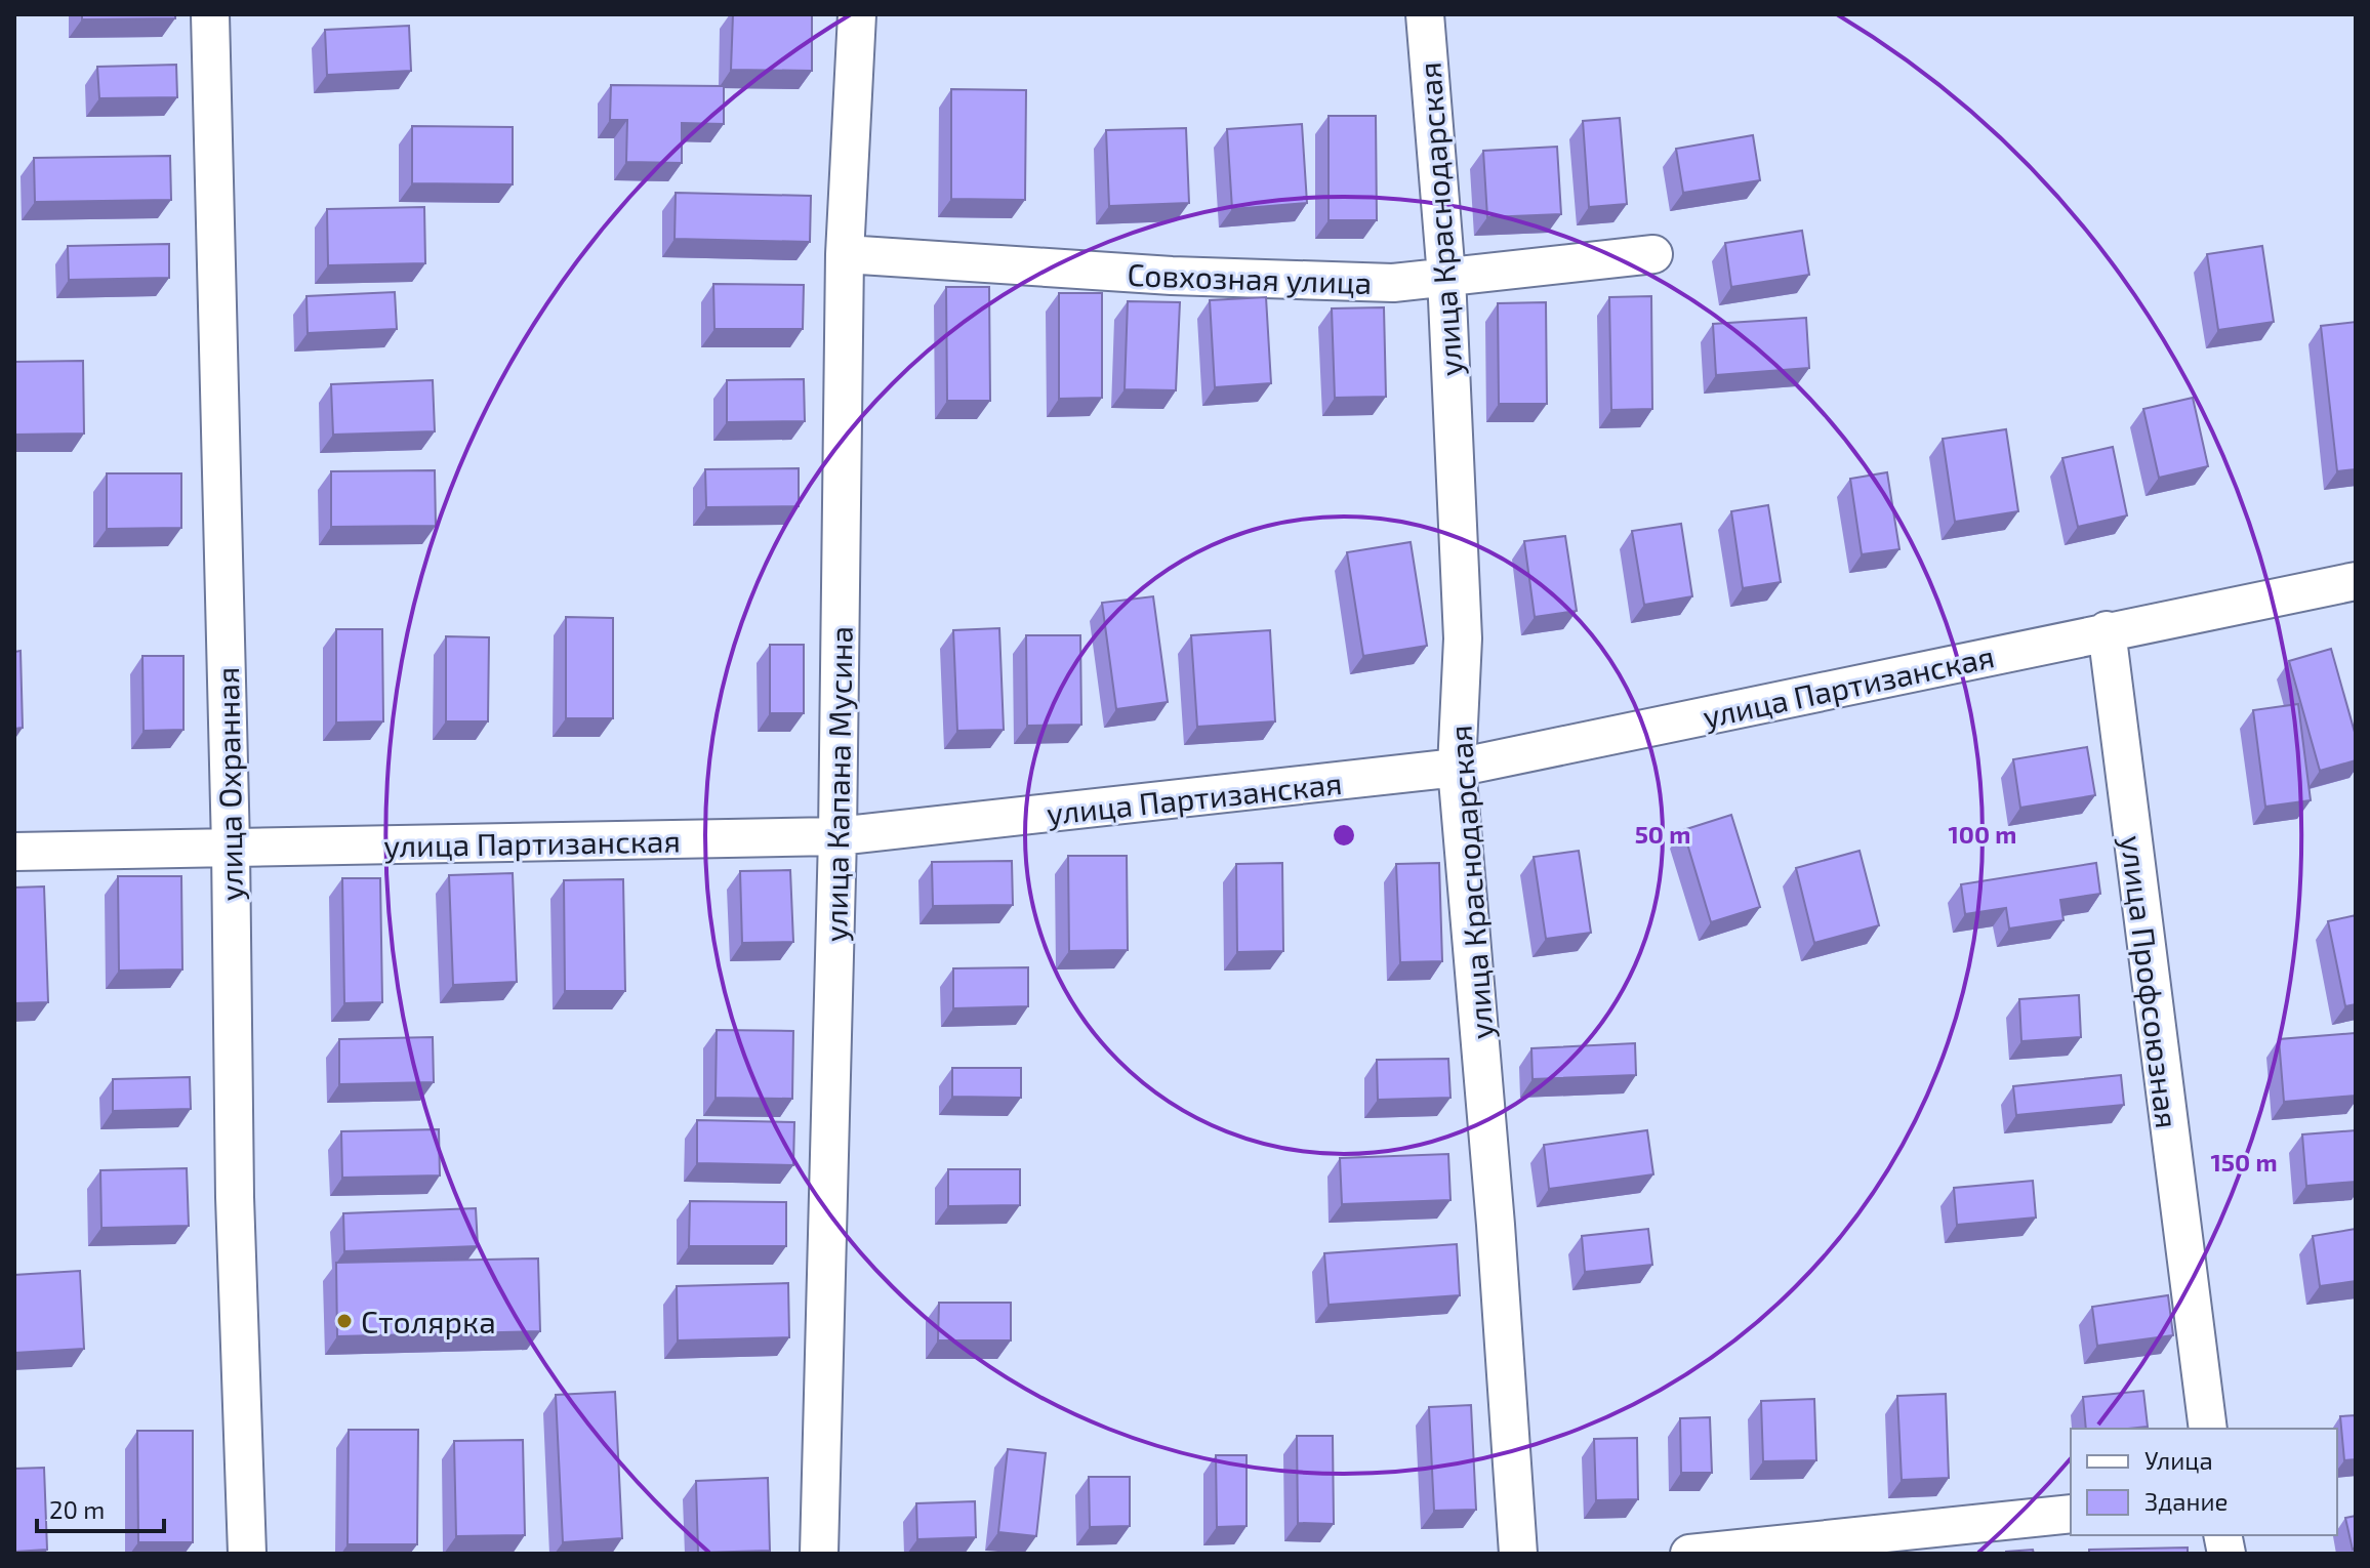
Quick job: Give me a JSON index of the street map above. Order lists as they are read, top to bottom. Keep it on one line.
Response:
{"streets":{"street":["улица Краснодарская","Совхозная улица","улица Партизанская","улица Охранная","улица Капана Мусина","улица Профсоюзная"]},"crossings":[["улица Краснодарская","Совхозная улица"],["улица Краснодарская","улица Партизанская"],["Совхозная улица","улица Капана Мусина"],["улица Партизанская","улица Охранная"],["улица Партизанская","улица Капана Мусина"],["улица Партизанская","улица Профсоюзная"]],"places":["Столярка"],"legend":["Улица","Здание"],"scale_bar":"20 m","rings":["50 m","100 m","150 m"]}
